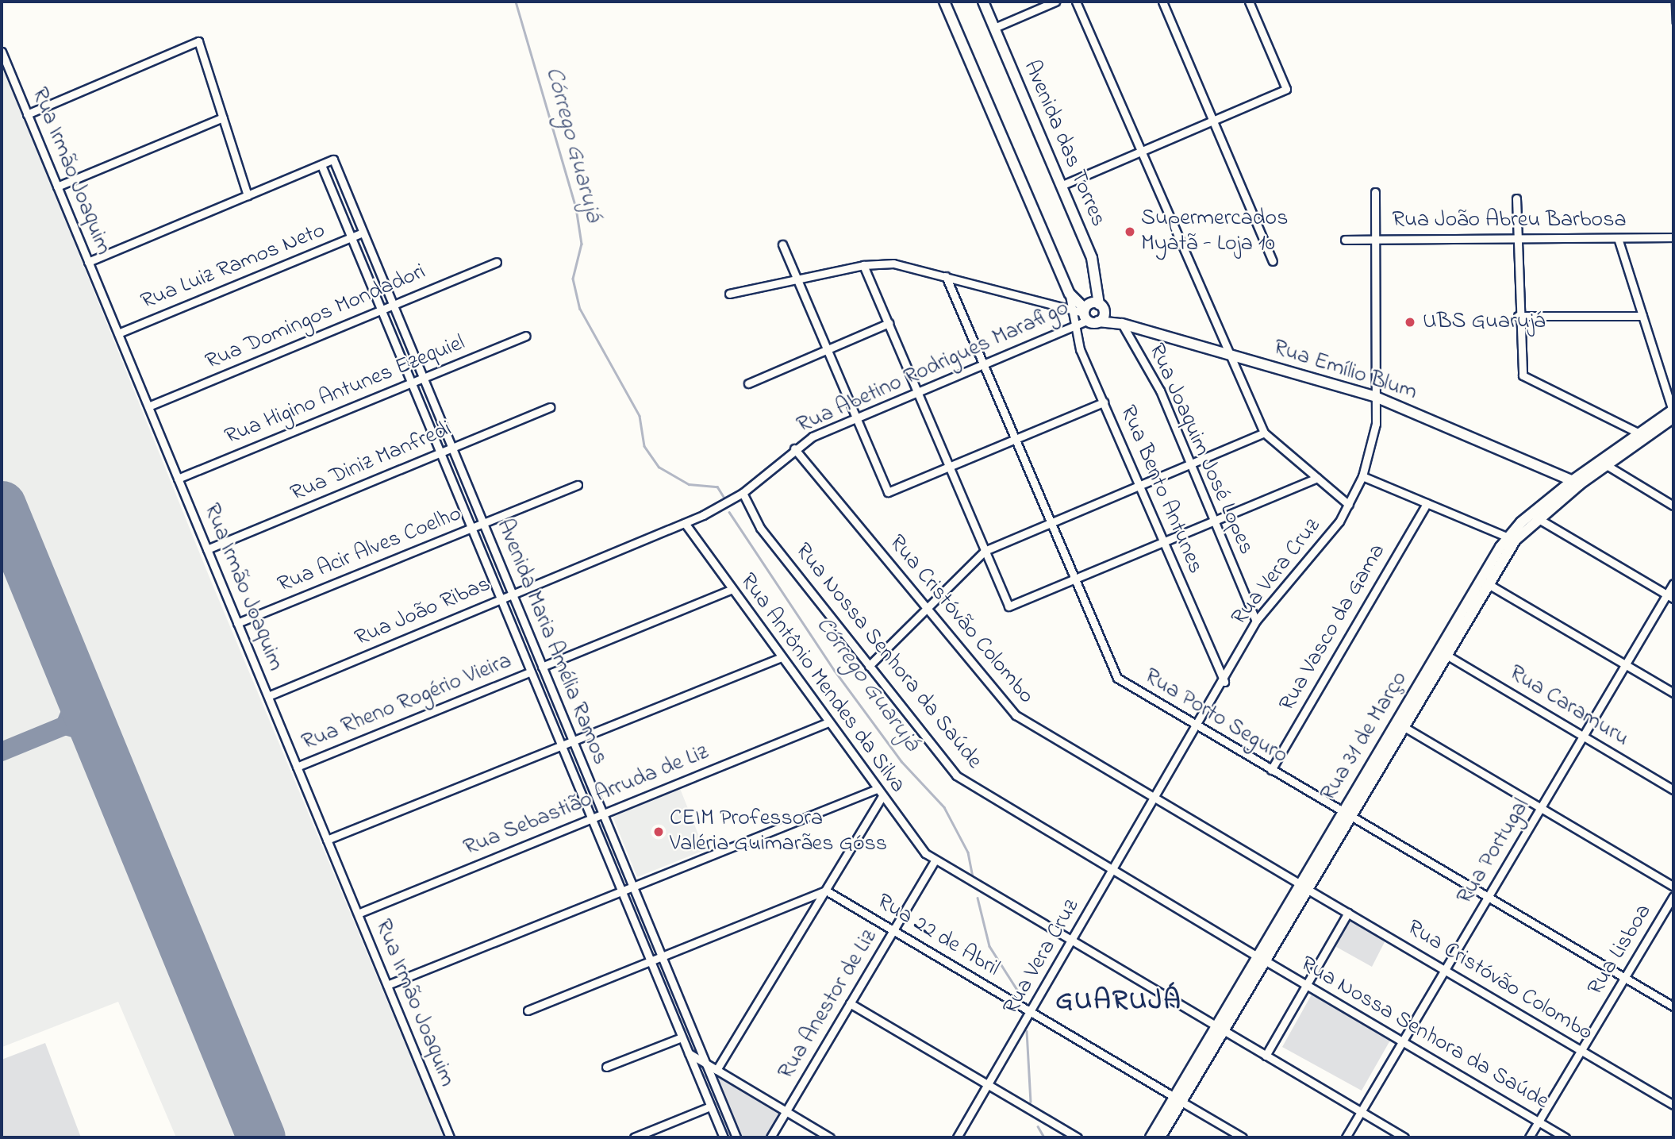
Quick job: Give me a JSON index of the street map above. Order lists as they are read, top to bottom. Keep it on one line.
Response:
{"streets":{"main road":["Avenida das Torres","Rua Emílio Blum","Rua 31 de Março"],"street":["Rua Irmão Joaquim","Rua João Abreu Barbosa","Rua Luiz Ramos Neto","Rua Domingos Mondadori","Rua Abetino Rodrigues Marafigo","Rua Higino Antunes Ezequiel","Rua Joaquim José Lopes","Rua Diniz Manfredi","Rua Bento Antunes","Rua Acir Alves Coelho","Rua Vera Cruz","Rua João Ribas","Rua Cristóvão Colombo","Rua Vasco da Gama","Avenida Maria Amélia Ramos","Rua Nossa Senhora da Saúde","Rua Antônio Mendes da Silva","Rua Rheno Rogério Vieira","Rua Caramuru","Rua Porto Seguro","Rua Sebastião Arruda de Liz","Rua Portugal","Rua 22 de Abril","Rua Lisboa","Rua Anestor de Liz"]},"crossings":[["Avenida das Torres","Rua Emílio Blum"],["Rua Irmão Joaquim","Rua Luiz Ramos Neto"],["Rua Irmão Joaquim","Rua Domingos Mondadori"],["Rua Irmão Joaquim","Rua Higino Antunes Ezequiel"],["Rua Irmão Joaquim","Rua Diniz Manfredi"],["Rua Irmão Joaquim","Rua Acir Alves Coelho"],["Rua Irmão Joaquim","Rua João Ribas"],["Rua Irmão Joaquim","Rua Rheno Rogério Vieira"],["Rua Irmão Joaquim","Rua Sebastião Arruda de Liz"],["Rua João Abreu Barbosa","Rua Vera Cruz"],["Rua Luiz Ramos Neto","Avenida Maria Amélia Ramos"],["Rua Domingos Mondadori","Avenida Maria Amélia Ramos"],["Rua Abetino Rodrigues Marafigo","Rua Emílio Blum"],["Rua Abetino Rodrigues Marafigo","Rua Bento Antunes"],["Rua Abetino Rodrigues Marafigo","Rua João Ribas"],["Rua Abetino Rodrigues Marafigo","Rua Cristóvão Colombo"],["Rua Abetino Rodrigues Marafigo","Rua Nossa Senhora da Saúde"],["Rua Abetino Rodrigues Marafigo","Rua Antônio Mendes da Silva"],["Rua Abetino Rodrigues Marafigo","Rua Porto Seguro"],["Rua Emílio Blum","Rua Joaquim José Lopes"],["Rua Emílio Blum","Rua Vera Cruz"],["Rua Emílio Blum","Rua 31 de Março"],["Rua Higino Antunes Ezequiel","Avenida Maria Amélia Ramos"],["Rua Joaquim José Lopes","Rua Vera Cruz"],["Rua Diniz Manfredi","Avenida Maria Amélia Ramos"],["Rua Bento Antunes","Rua Vera Cruz"],["Rua Acir Alves Coelho","Avenida Maria Amélia Ramos"],["Rua Vera Cruz","Rua Cristóvão Colombo"],["Rua Vera Cruz","Rua Nossa Senhora da Saúde"],["Rua Vera Cruz","Rua Porto Seguro"],["Rua Vera Cruz","Rua 22 de Abril"],["Rua João Ribas","Avenida Maria Amélia Ramos"],["Rua João Ribas","Rua Antônio Mendes da Silva"],["Rua Cristóvão Colombo","Rua 31 de Março"],["Rua Cristóvão Colombo","Rua Portugal"],["Rua Cristóvão Colombo","Rua Lisboa"],["Rua Vasco da Gama","Rua Porto Seguro"],["Avenida Maria Amélia Ramos","Rua Rheno Rogério Vieira"],["Avenida Maria Amélia Ramos","Rua Sebastião Arruda de Liz"],["Rua Nossa Senhora da Saúde","Rua 31 de Março"],["Rua Nossa Senhora da Saúde","Rua Portugal"],["Rua Nossa Senhora da Saúde","Rua Lisboa"],["Rua Antônio Mendes da Silva","Rua Rheno Rogério Vieira"],["Rua Antônio Mendes da Silva","Rua Sebastião Arruda de Liz"],["Rua Antônio Mendes da Silva","Rua Anestor de Liz"],["Rua Caramuru","Rua 31 de Março"],["Rua Caramuru","Rua Portugal"],["Rua Porto Seguro","Rua 31 de Março"],["Rua Porto Seguro","Rua Portugal"],["Rua Porto Seguro","Rua Lisboa"],["Rua 31 de Março","Rua 22 de Abril"],["Rua 22 de Abril","Rua Anestor de Liz"]],"districts":["GUARUJÁ"],"water":["Córrego Guarujá"],"places":["Supermercados Myatã - Loja 10","UBS Guarujá","CEIM Professora Valéria Guimarães Góss"]}
